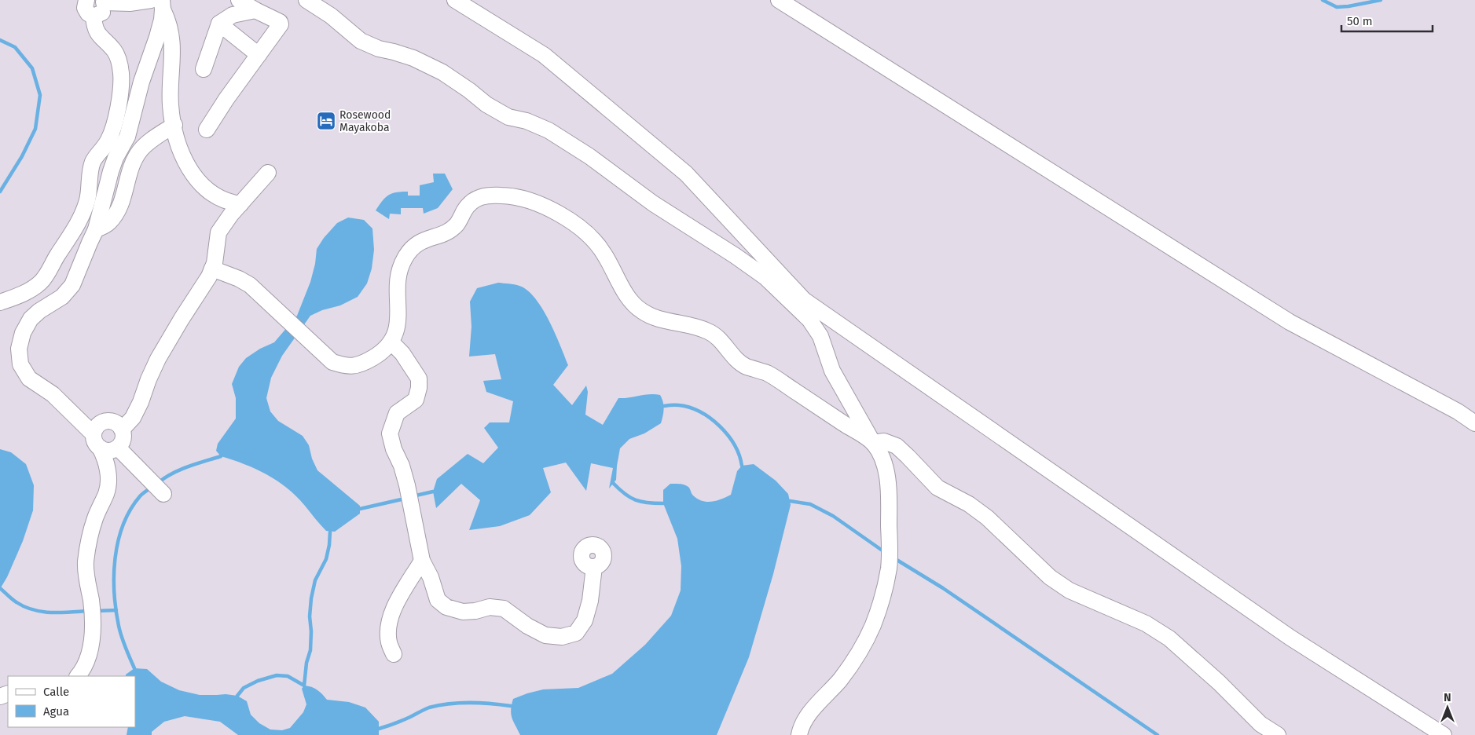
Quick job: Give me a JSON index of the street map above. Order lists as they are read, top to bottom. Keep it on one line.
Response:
{"places":{"hotel":["Rosewood Mayakoba"]},"legend":["Calle","Agua"],"scale_bar":"50 m","north":"top"}
